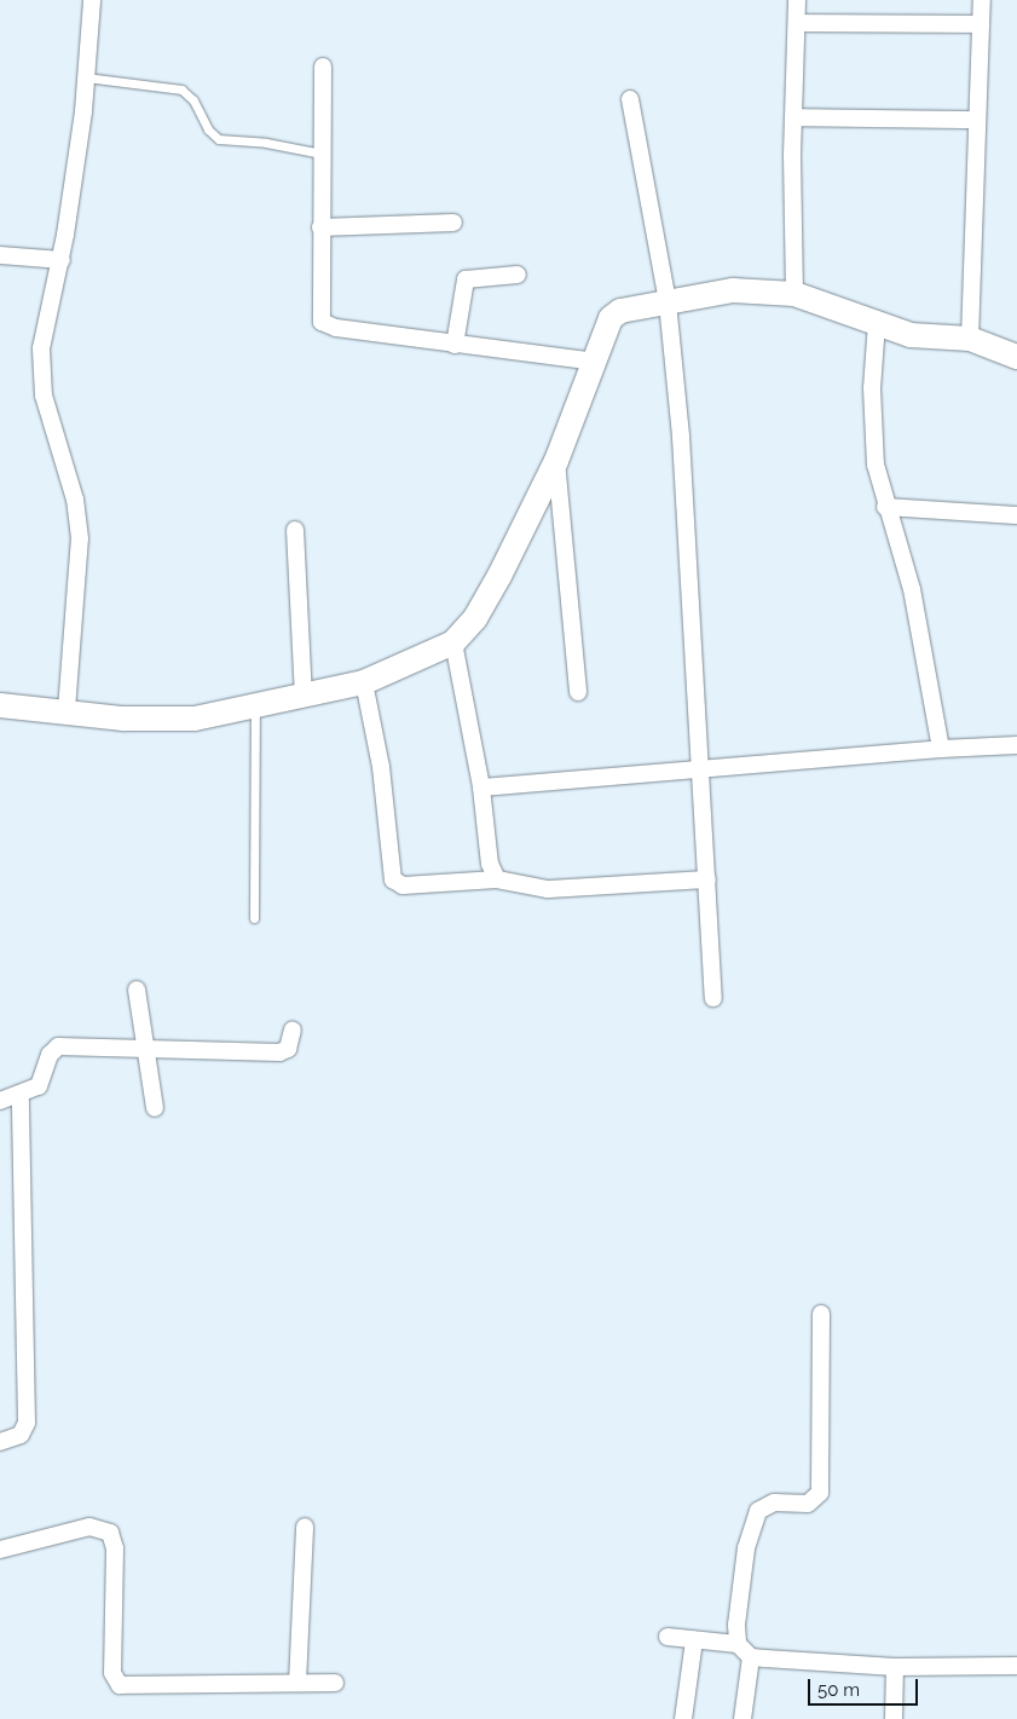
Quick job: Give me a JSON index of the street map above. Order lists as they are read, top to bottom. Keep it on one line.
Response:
{"scale_bar":"50 m"}
